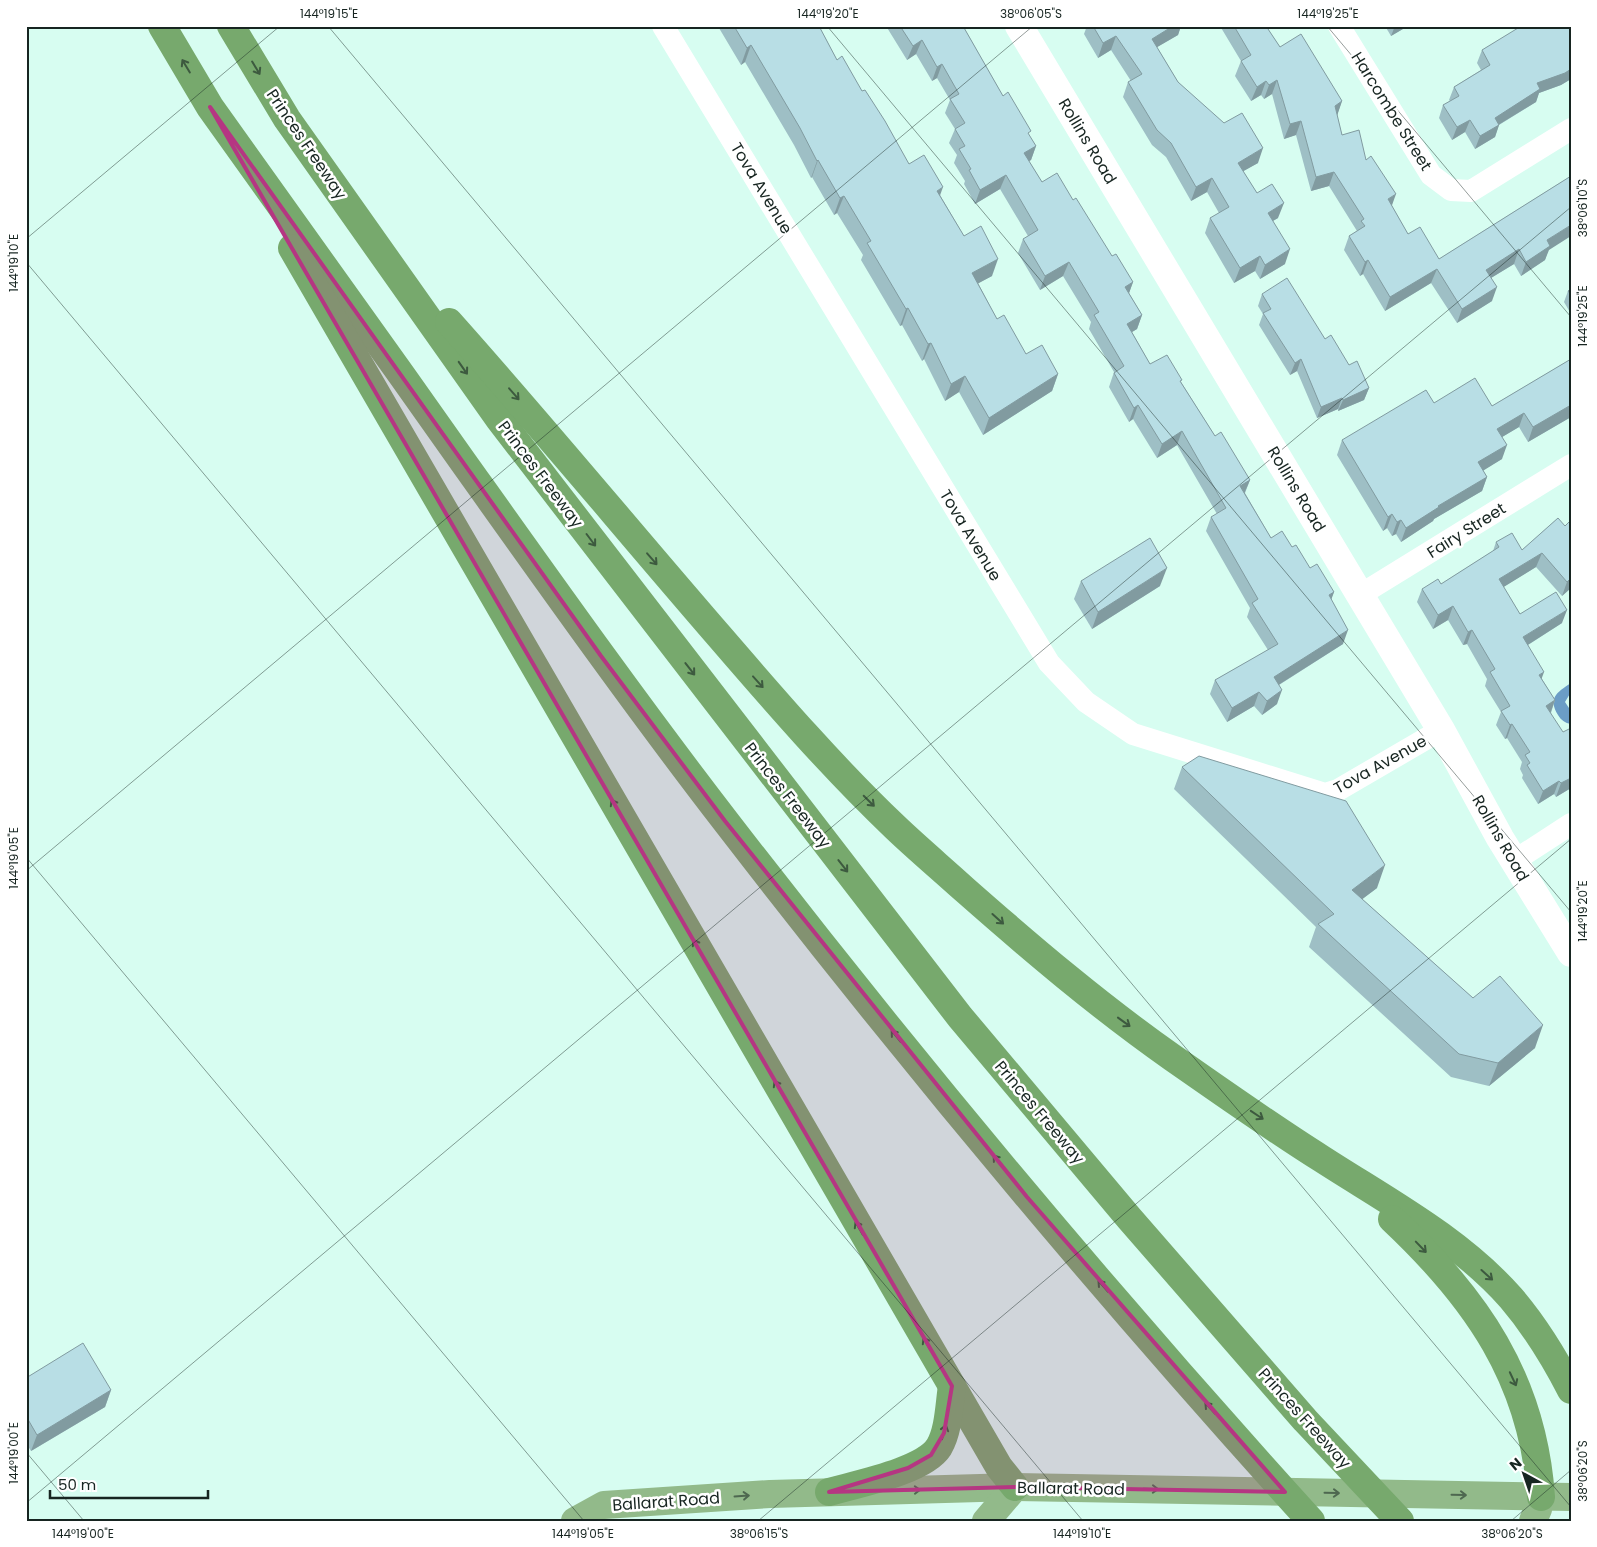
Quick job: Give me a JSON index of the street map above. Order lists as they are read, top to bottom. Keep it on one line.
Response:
{"streets":{"highway":["Princes Freeway","Ballarat Road"],"street":["Harcombe Street","Rollins Road","Tova Avenue","Fairy Street"]},"crossings":[["Rollins Road","Tova Avenue"],["Rollins Road","Fairy Street"]],"one_way":["Ballarat Road"],"scale_bar":"50 m","north":"top left","coordinates":["144°19'15\"E","144°19'20\"E","38°06'05\"S","144°19'25\"E","38°06'10\"S","144°19'10\"E","144°19'05\"E","144°19'00\"E","38°06'20\"S","38°06'15\"S"]}
